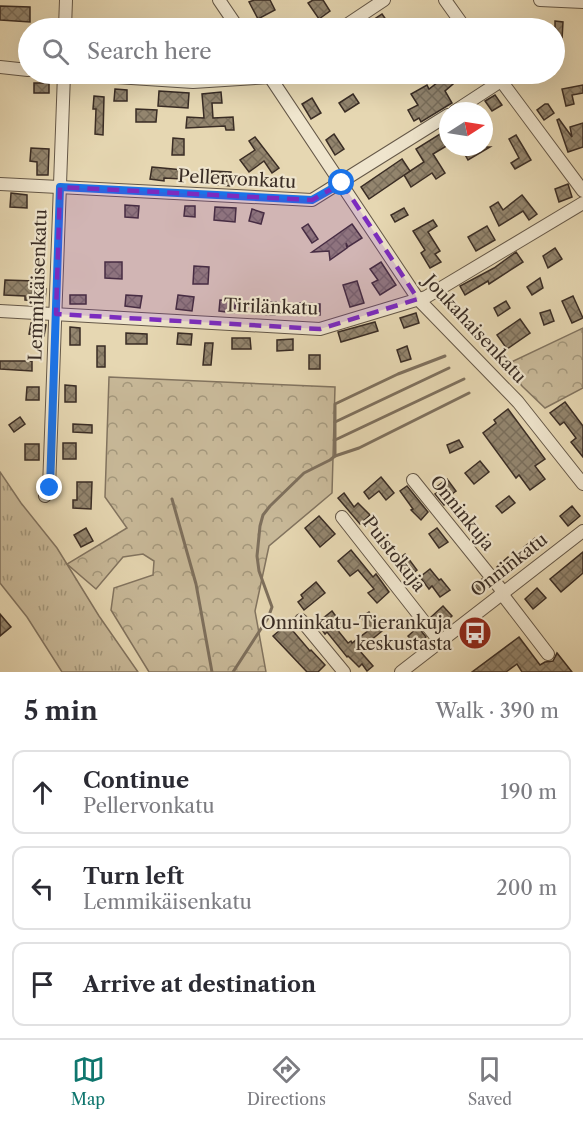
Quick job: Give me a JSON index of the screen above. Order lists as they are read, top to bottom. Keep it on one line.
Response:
{"streets":{"street":["Pellervonkatu","Lemmikäisenkatu","Tirilänkatu","Joukahaisenkatu","Onninkuja","Puistokuja","Onninkatu"]},"crossings":[["Pellervonkatu","Lemmikäisenkatu"],["Pellervonkatu","Joukahaisenkatu"],["Lemmikäisenkatu","Tirilänkatu"],["Tirilänkatu","Joukahaisenkatu"],["Onninkuja","Onninkatu"],["Puistokuja","Onninkatu"]],"places":{"bus stop":["Onninkatu-Tierankuja keskustasta"]},"north":"right","page":{"search":"Search here","heading":["5 min","Walk · 390 m"],"list":[["Continue","Pellervonkatu","190 m"],["Turn left","Lemmikäisenkatu","200 m"],"Arrive at destination"],"nav":["Map","Directions","Saved"]}}
